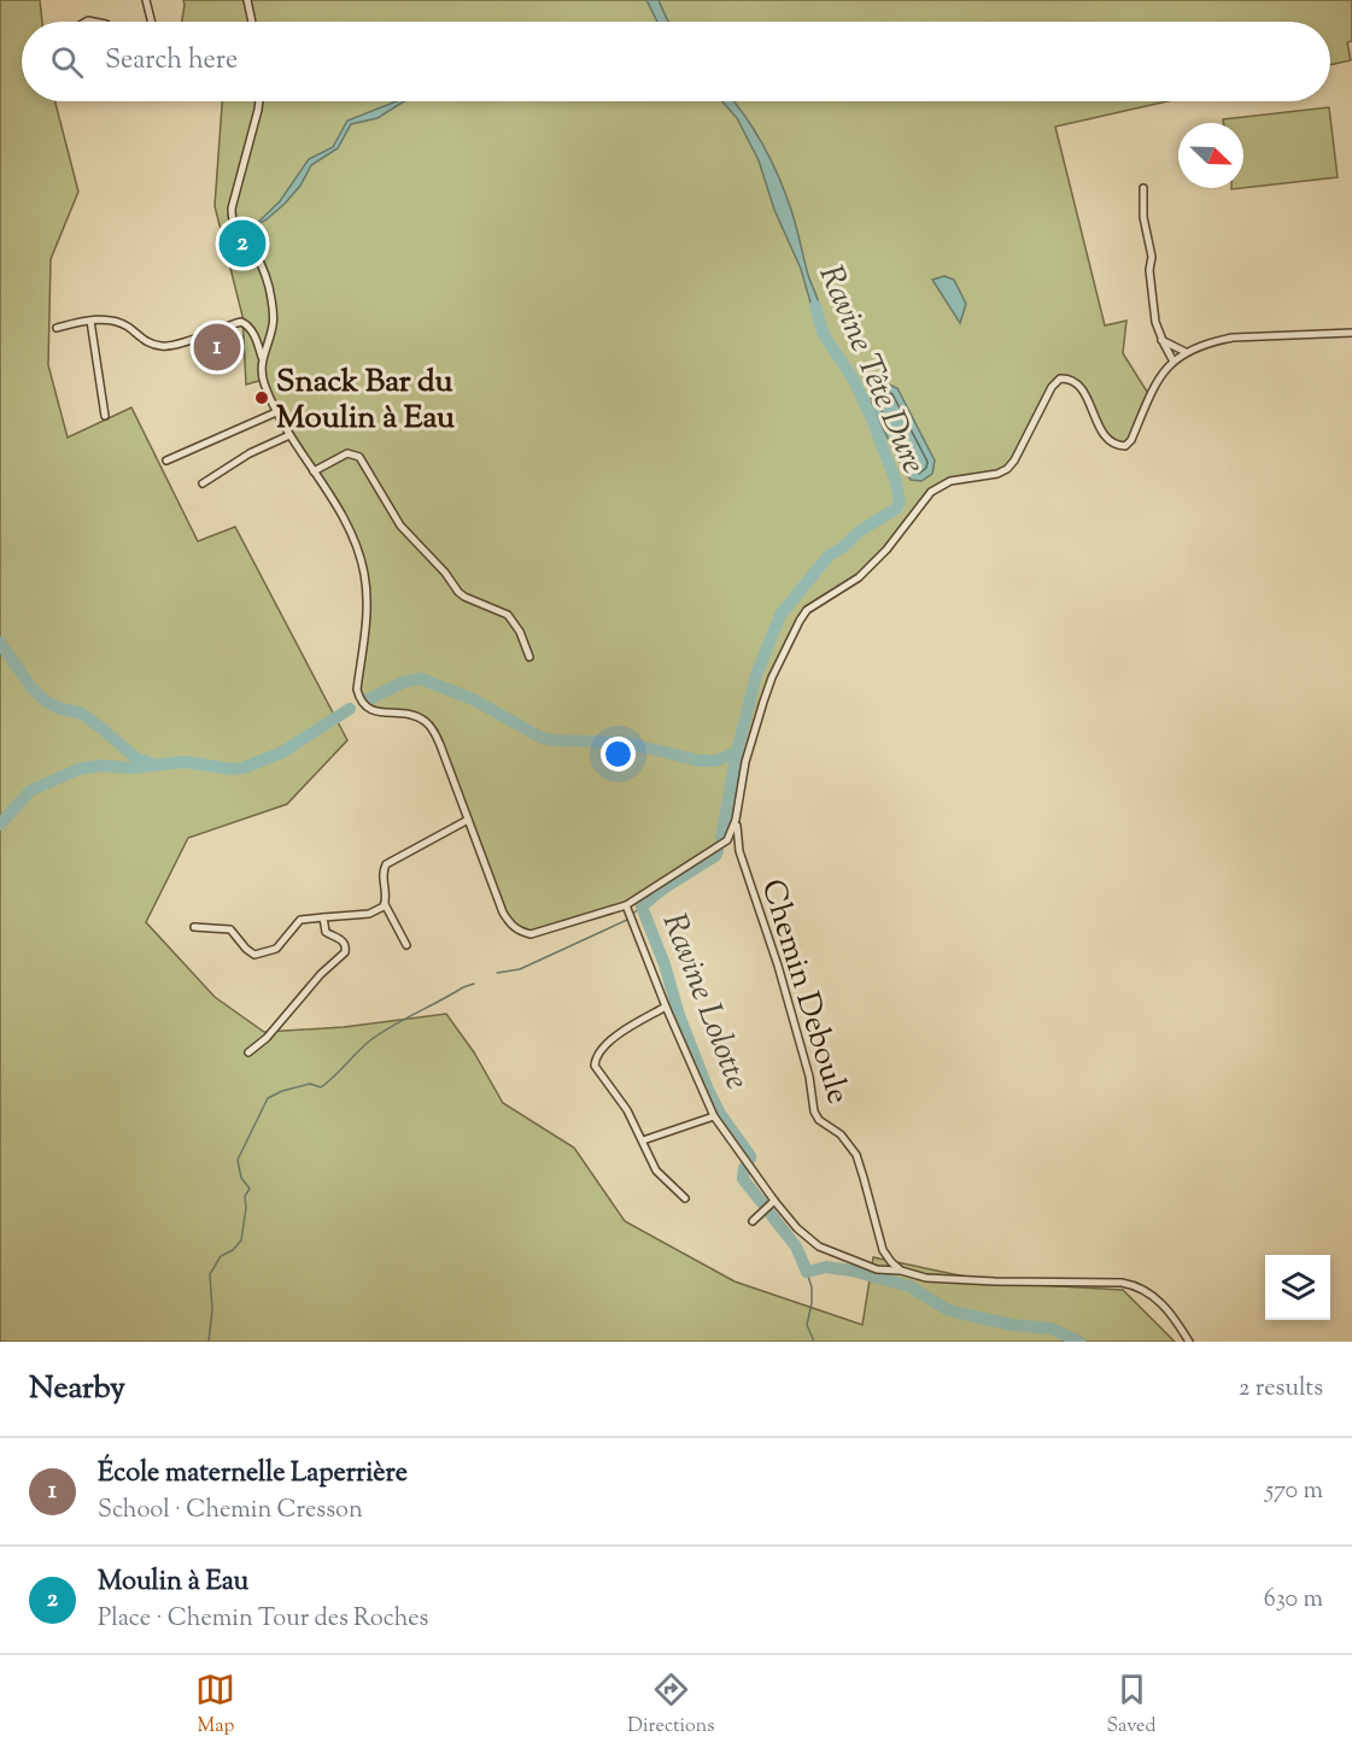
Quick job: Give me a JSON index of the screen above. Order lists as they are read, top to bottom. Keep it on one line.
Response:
{"streets":{"street":["Chemin Deboule"]},"water":["Ravine Tête Dure","Ravine Lolotte"],"places":["Snack Bar du Moulin à Eau"],"north":"bottom right","page":{"search":"Search here","pins":["2","1"],"heading":["Nearby","2 results"],"list":[{"mark":"1","name":"École maternelle Laperrière","note":"School · Chemin Cresson","value":"570 m"},{"mark":"2","name":"Moulin à Eau","note":"Place · Chemin Tour des Roches","value":"630 m"}],"nav":["Map","Directions","Saved"]}}
